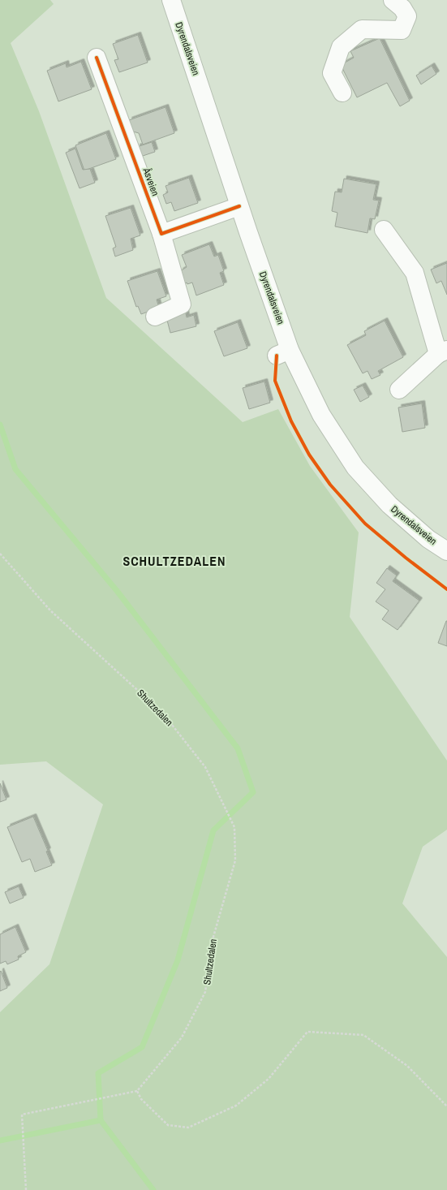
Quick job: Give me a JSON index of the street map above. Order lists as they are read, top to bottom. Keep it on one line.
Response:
{"streets":{"main road":["Dyrendalsveien","Åsveien"],"path":["Shultzedalen"]},"districts":["SCHULTZEDALEN"]}
